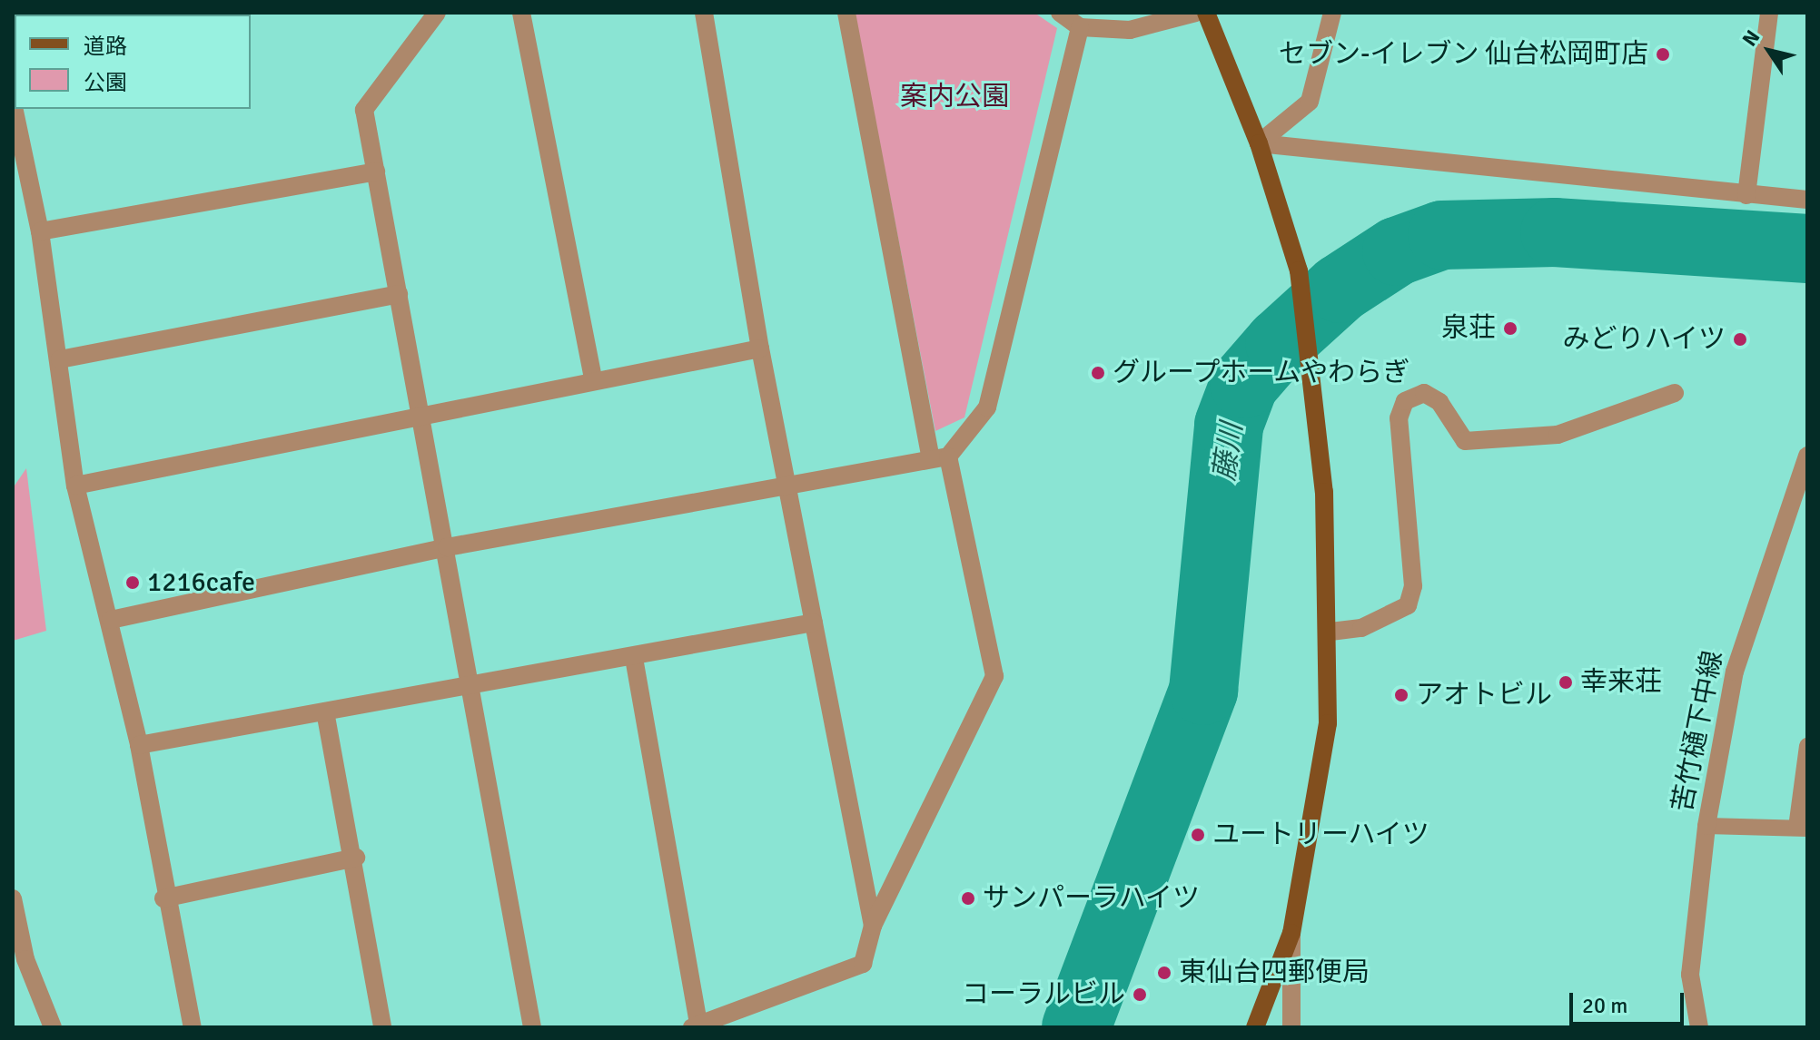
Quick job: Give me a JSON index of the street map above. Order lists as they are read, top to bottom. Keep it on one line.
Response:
{"streets":{"street":["苦竹樋下中線"]},"water":["藤川"],"parks":["案内公園"],"places":["セブン-イレブン 仙台松岡町店","泉荘","みどりハイツ","グループホームやわらぎ","1216cafe","幸来荘","アオトビル","ユートリーハイツ","サンパーラハイツ","東仙台四郵便局","コーラルビル"],"legend":["道路","公園"],"scale_bar":"20 m","north":"top left"}
